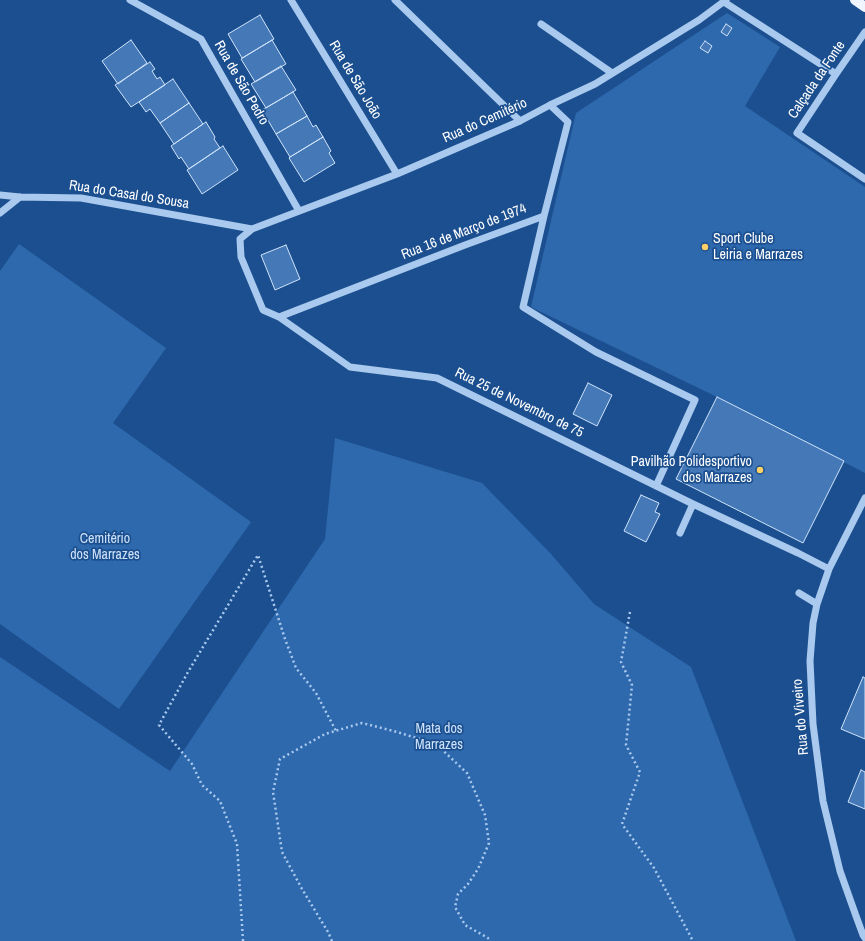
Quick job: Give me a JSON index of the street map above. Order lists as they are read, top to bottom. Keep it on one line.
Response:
{"streets":{"street":["Rua de São João","Calçada da Fonte","Rua de São Pedro","Rua do Cemitério","Rua do Casal do Sousa","Rua 16 de Março de 1974","Rua 25 de Novembro de 75","Rua do Viveiro"]},"crossings":[["Rua de São João","Rua do Cemitério"],["Rua de São Pedro","Rua do Cemitério"],["Rua do Cemitério","Rua do Casal do Sousa"],["Rua do Cemitério","Rua 16 de Março de 1974"],["Rua do Cemitério","Rua 25 de Novembro de 75"],["Rua 16 de Março de 1974","Rua 25 de Novembro de 75"],["Rua 25 de Novembro de 75","Rua do Viveiro"]],"parks":["Cemitério dos Marrazes","Mata dos Marrazes"],"places":["Sport Clube Leiria e Marrazes","Pavilhão Polidesportivo dos Marrazes"]}
